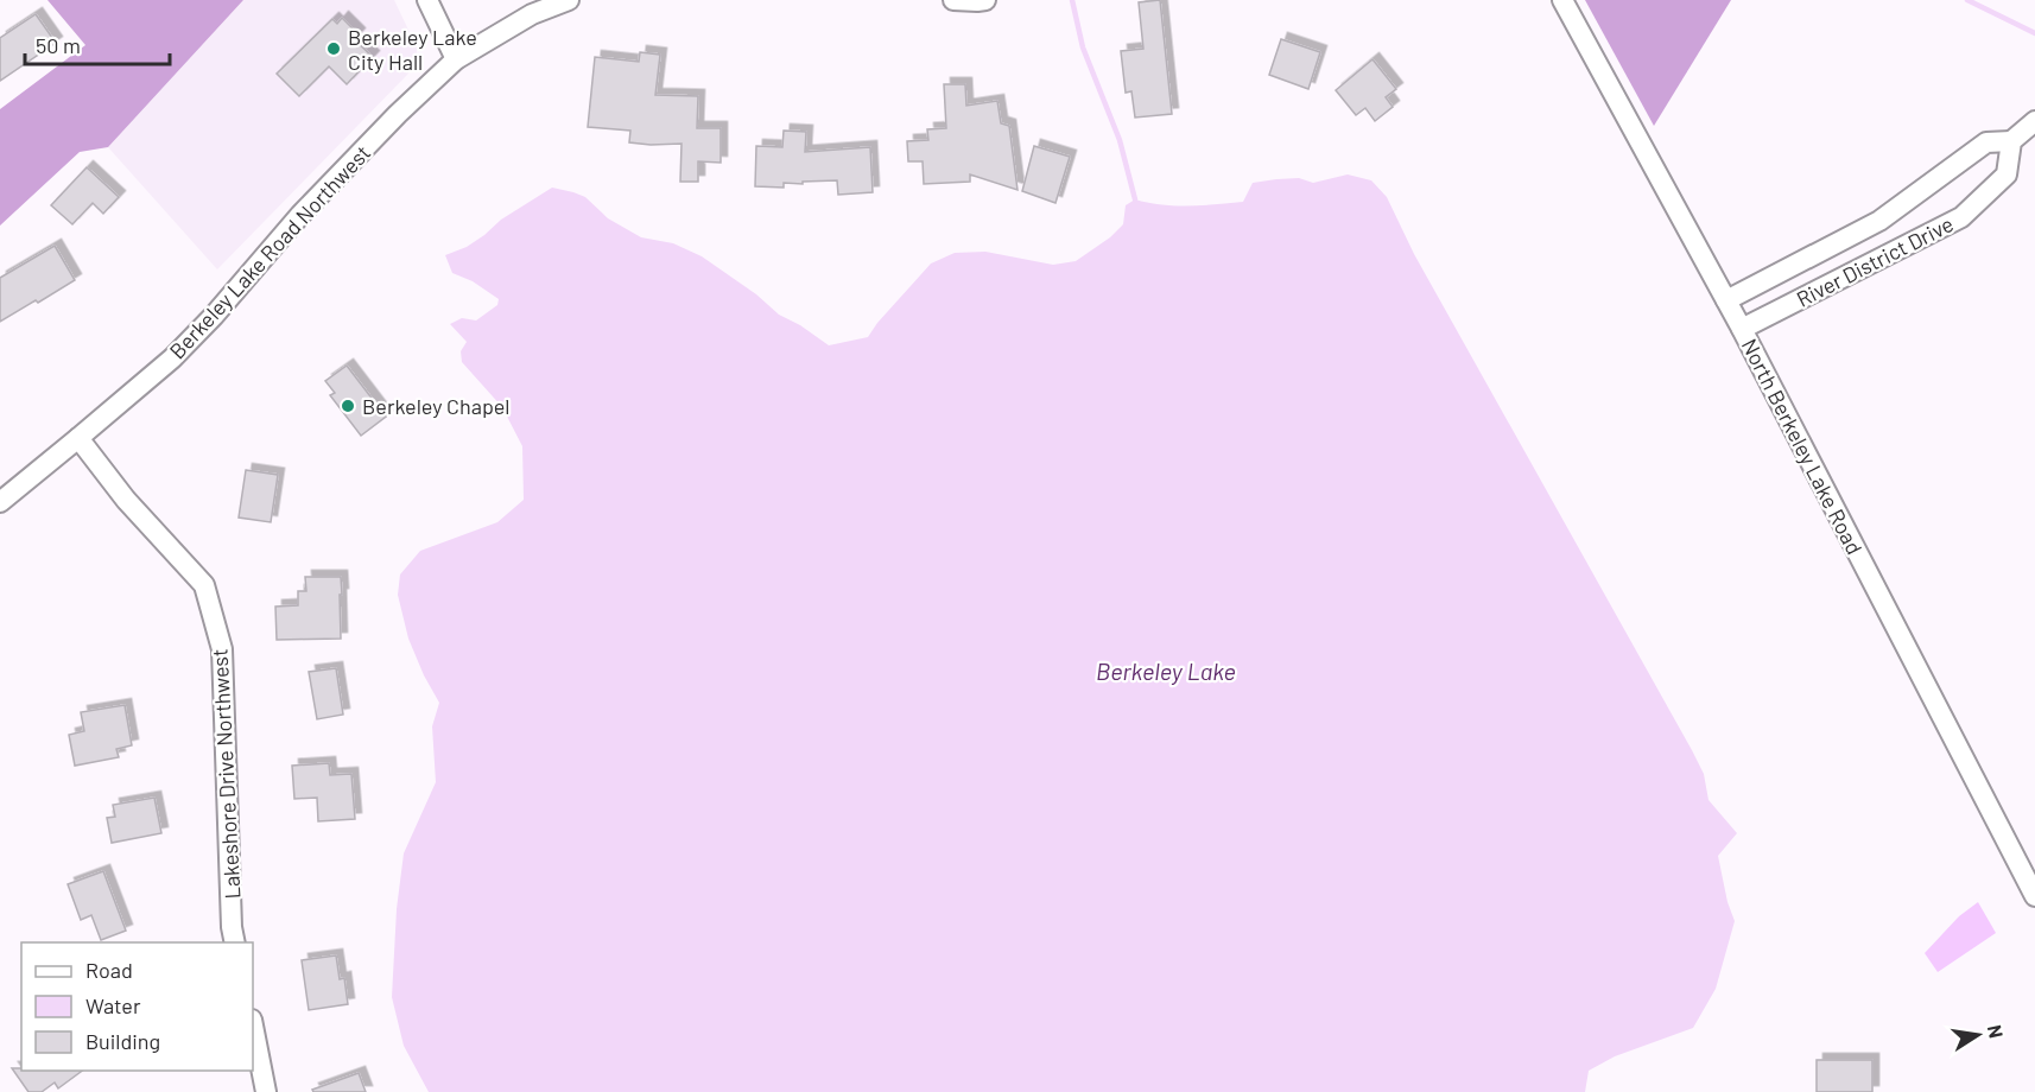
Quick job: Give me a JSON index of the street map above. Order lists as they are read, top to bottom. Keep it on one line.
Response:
{"streets":{"street":["Berkeley Lake Road Northwest","River District Drive","North Berkeley Lake Road","Lakeshore Drive Northwest"]},"crossings":[["Berkeley Lake Road Northwest","Lakeshore Drive Northwest"],["River District Drive","North Berkeley Lake Road"]],"water":["Berkeley Lake"],"places":["Berkeley Lake City Hall","Berkeley Chapel"],"legend":["Road","Water","Building"],"scale_bar":"50 m","north":"right"}
